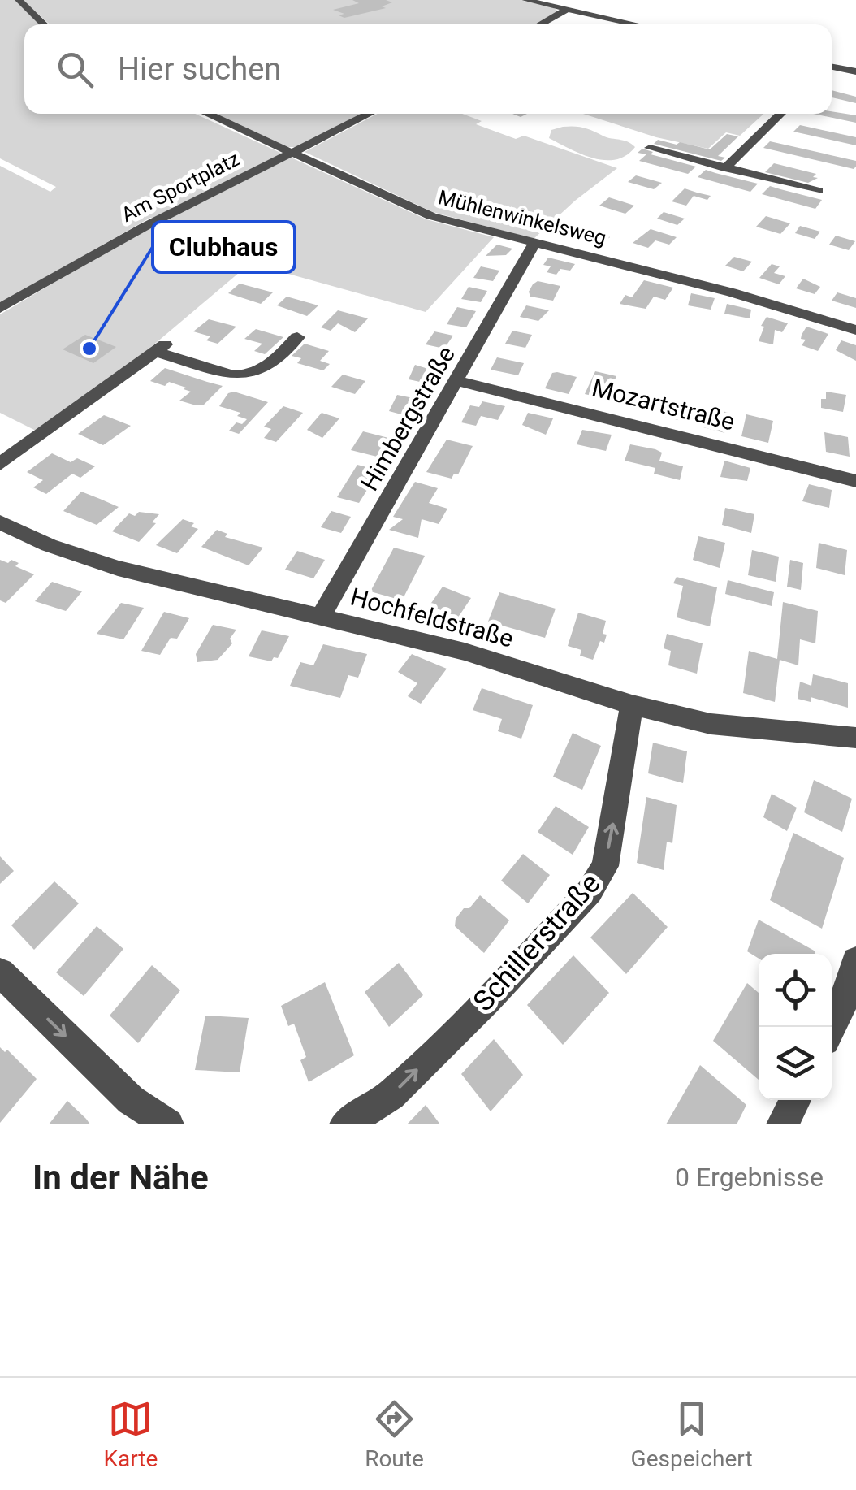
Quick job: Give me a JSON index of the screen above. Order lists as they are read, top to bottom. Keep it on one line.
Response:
{"streets":{"street":["Am Sportplatz","Mühlenwinkelsweg","Mozartstraße","Himbergstraße","Hochfeldstraße","Schillerstraße"]},"crossings":[["Am Sportplatz","Mühlenwinkelsweg"],["Mühlenwinkelsweg","Himbergstraße"],["Mozartstraße","Himbergstraße"],["Himbergstraße","Hochfeldstraße"],["Hochfeldstraße","Schillerstraße"]],"one_way":["Schillerstraße"],"places":["Clubhaus"],"page":{"search":"Hier suchen","heading":["In der Nähe","0 Ergebnisse"],"nav":["Karte","Route","Gespeichert"]}}
